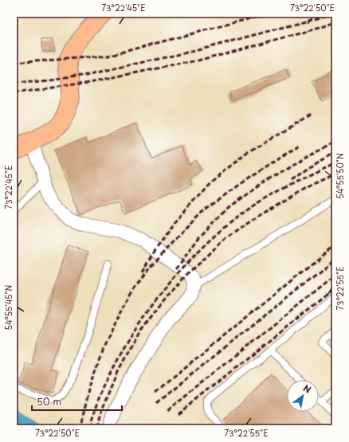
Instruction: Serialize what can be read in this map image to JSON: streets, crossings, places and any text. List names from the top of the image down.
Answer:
{
  "scale_bar": "50 m",
  "north": "top right",
  "coordinates": [
    "73°22'45\"E",
    "73°22'50\"E",
    "54°55'50\"N",
    "73°22'55\"E",
    "54°55'45\"N"
  ]
}
